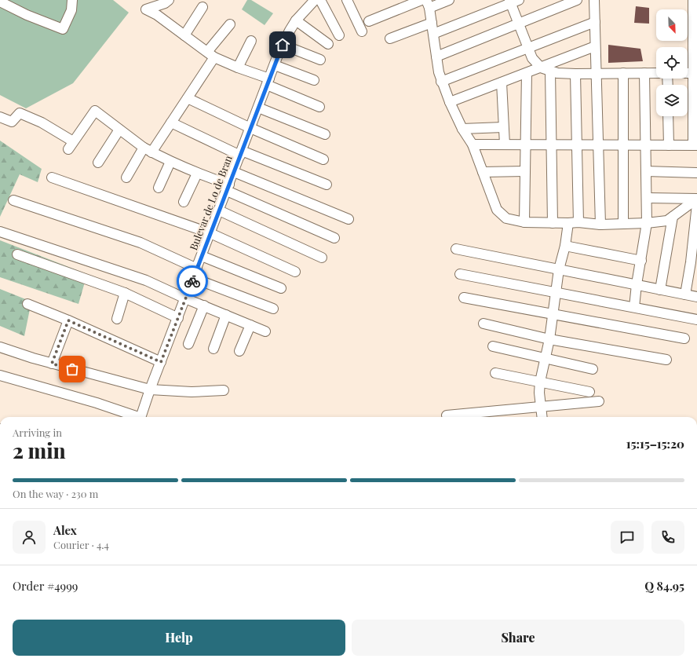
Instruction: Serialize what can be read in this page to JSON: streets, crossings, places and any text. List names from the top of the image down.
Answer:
{
  "streets": {
    "street": ["Bulevar de Lo de Bran"]
  },
  "north": "bottom right",
  "page": {
    "heading": ["2 min", "Arriving in", "15:15–15:20"],
    "panel": [
      "Alex",
      "Courier · 4.4",
      "Order #4999",
      "Q 84.95"
    ],
    "bar": "On the way · 230 m",
    "buttons": ["Help", "Share"]
  }
}
